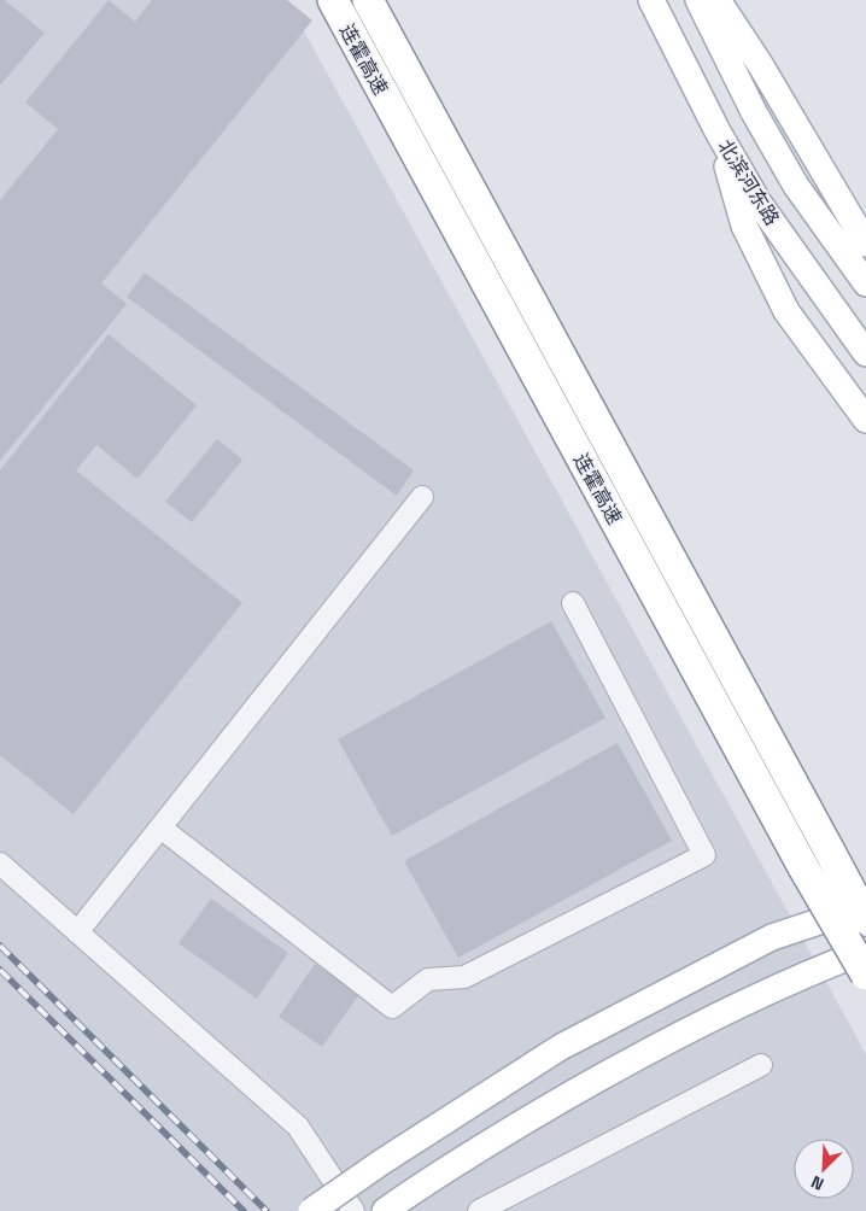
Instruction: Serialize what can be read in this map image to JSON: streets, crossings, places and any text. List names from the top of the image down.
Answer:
{
  "streets": {
    "highway": ["连霍高速"],
    "main road": ["北滨河东路"]
  },
  "north": "bottom left"
}
